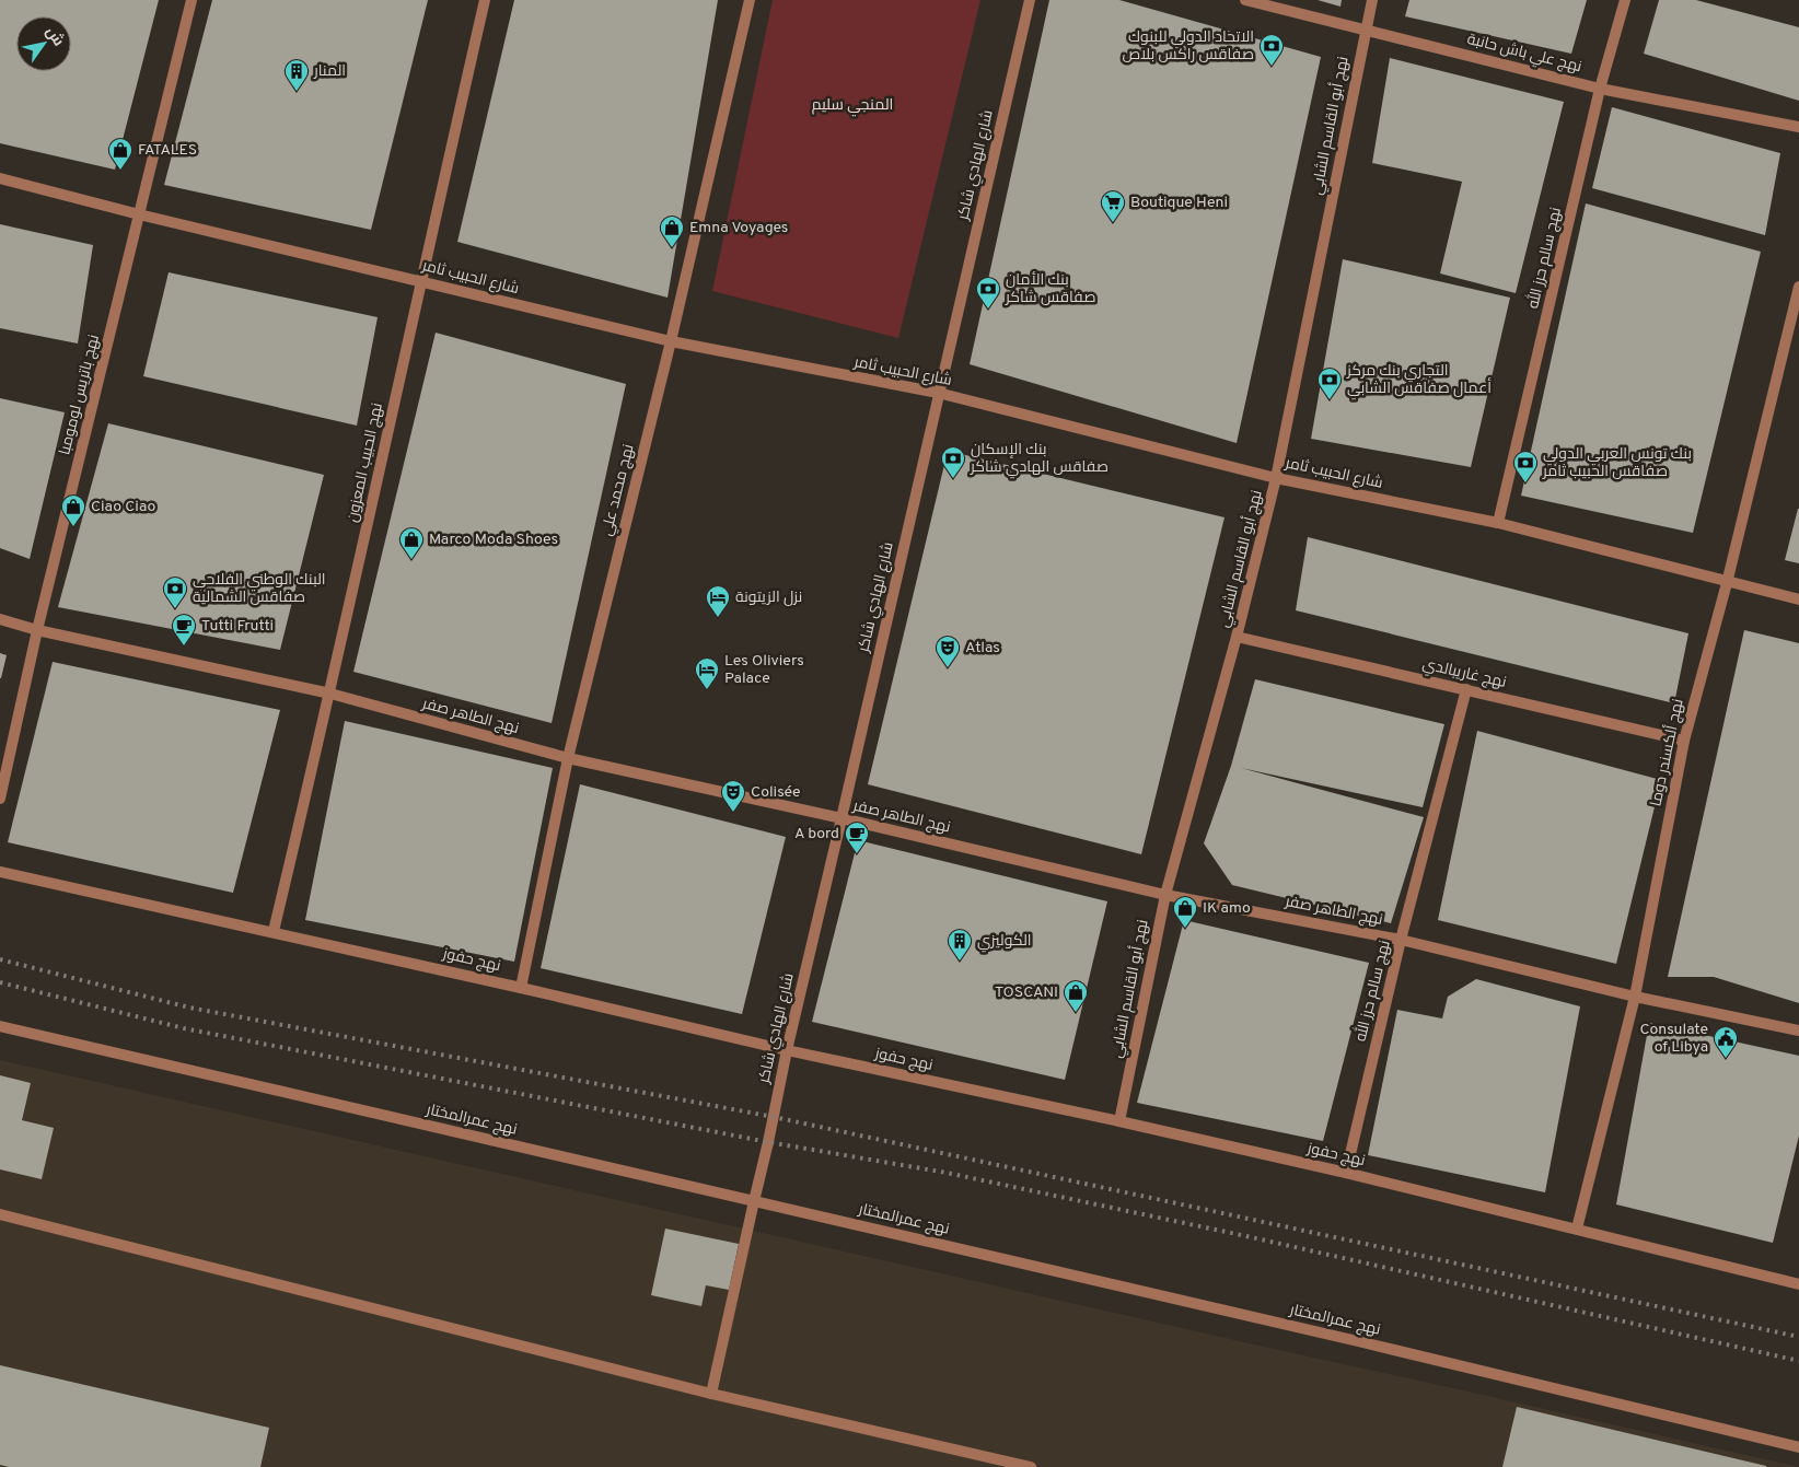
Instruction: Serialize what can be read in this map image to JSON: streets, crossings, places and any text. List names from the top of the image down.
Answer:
{
  "streets": {
    "street": [
      "نهج علي باش حانبة",
      "نهج أبو القاسم الشابي",
      "شارع الهادي شاكر",
      "نهج سالم حرز الله",
      "شارع الحبيب ثامر",
      "نهج باتريس لومومبا",
      "نهج الحبيب المعزون",
      "نهج محمد علي",
      "نهج غاريبالدي",
      "نهج الطاهر صفر",
      "نهج ألكسندر دوما",
      "نهج حفوز",
      "نهج عمرالمختار"
    ]
  },
  "crossings": [
    ["نهج علي باش حانبة", "نهج أبو القاسم الشابي"],
    ["نهج علي باش حانبة", "نهج سالم حرز الله"],
    ["نهج أبو القاسم الشابي", "شارع الحبيب ثامر"],
    ["نهج أبو القاسم الشابي", "نهج غاريبالدي"],
    ["نهج أبو القاسم الشابي", "نهج الطاهر صفر"],
    ["نهج أبو القاسم الشابي", "نهج حفوز"],
    ["شارع الهادي شاكر", "شارع الحبيب ثامر"],
    ["شارع الهادي شاكر", "نهج الطاهر صفر"],
    ["شارع الهادي شاكر", "نهج حفوز"],
    ["شارع الهادي شاكر", "نهج عمرالمختار"],
    ["نهج سالم حرز الله", "شارع الحبيب ثامر"],
    ["نهج سالم حرز الله", "نهج غاريبالدي"],
    ["نهج سالم حرز الله", "نهج الطاهر صفر"],
    ["نهج سالم حرز الله", "نهج حفوز"],
    ["شارع الحبيب ثامر", "نهج باتريس لومومبا"],
    ["شارع الحبيب ثامر", "نهج الحبيب المعزون"],
    ["شارع الحبيب ثامر", "نهج محمد علي"],
    ["شارع الحبيب ثامر", "نهج ألكسندر دوما"],
    ["نهج باتريس لومومبا", "نهج الطاهر صفر"],
    ["نهج الحبيب المعزون", "نهج الطاهر صفر"],
    ["نهج الحبيب المعزون", "نهج حفوز"],
    ["نهج محمد علي", "نهج الطاهر صفر"],
    ["نهج محمد علي", "نهج حفوز"],
    ["نهج غاريبالدي", "نهج ألكسندر دوما"],
    ["نهج الطاهر صفر", "نهج ألكسندر دوما"],
    ["نهج ألكسندر دوما", "نهج حفوز"]
  ],
  "parks": ["المنجي سليم"],
  "places": {
    "bank": [
      "الاتحاد الدولي للبنوك صفاقس راكس بلاص",
      "بنك الأمان صفاقس شاكر",
      "التجاري بنك مركز أعمال صفاقس الشابي",
      "بنك الإسكان صفاقس الهادي شاكر",
      "بنك تونس العربي الدولي صفاقس الحبيب ثامر",
      "البنك الوطني الفلاحي صفاقس الشمالية"
    ],
    "building": ["المنار", "الكوليزي"],
    "shop": [
      "FATALES",
      "Emna Voyages",
      "Ciao Ciao",
      "Marco Moda Shoes",
      "IK amo",
      "TOSCANI"
    ],
    "supermarket": ["Boutique Heni"],
    "hotel": ["نزل الزيتونة", "Les Oliviers Palace"],
    "cafe": ["Tutti Frutti", "A bord"],
    "theatre": ["Atlas", "Colisée"],
    "public building": ["Consulate of Libya"]
  },
  "north": "top right"
}
